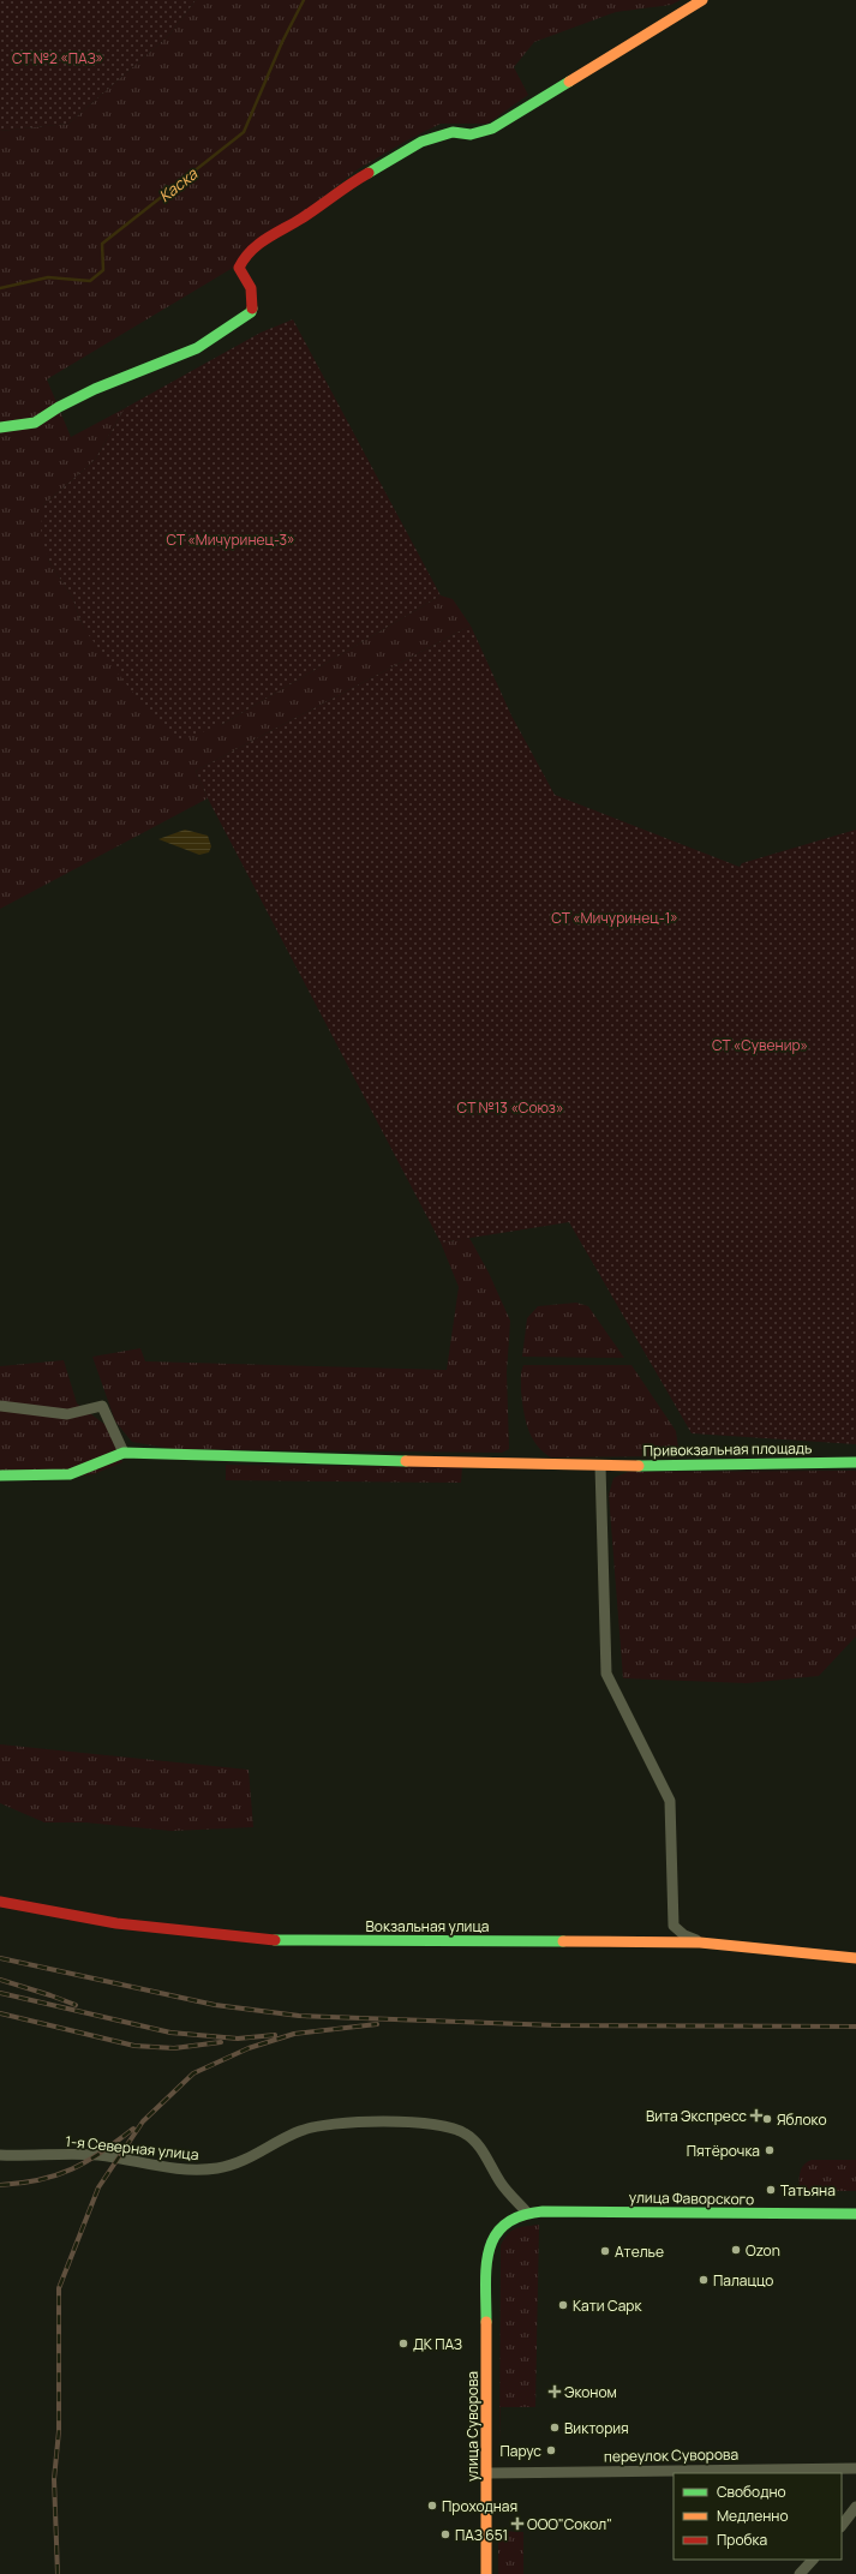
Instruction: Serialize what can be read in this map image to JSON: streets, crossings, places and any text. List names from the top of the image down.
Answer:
{
  "streets": {
    "street": [
      "Привокзальная площадь",
      "Вокзальная улица",
      "1-я Северная улица",
      "улица Фаворского",
      "улица Суворова",
      "переулок Суворова"
    ]
  },
  "crossings": [
    ["1-я Северная улица", "улица Фаворского"],
    ["1-я Северная улица", "улица Суворова"],
    ["улица Фаворского", "улица Суворова"],
    ["улица Суворова", "переулок Суворова"]
  ],
  "water": ["Каска"],
  "parks": [
    "СТ №2 «ПАЗ»",
    "СТ «Мичуринец-3»",
    "СТ «Мичуринец-1»",
    "СТ «Сувенир»",
    "СТ №13 «Союз»"
  ],
  "places": {
    "health": ["Вита Экспресс", "Эконом", "ООО\"Сокол\""],
    "other": [
      "Яблоко",
      "Пятёрочка",
      "Татьяна",
      "Ozon",
      "Ателье",
      "Палаццо",
      "Кати Сарк",
      "ДК ПАЗ",
      "Виктория",
      "Парус",
      "Проходная",
      "ПАЗ 651"
    ]
  },
  "legend": ["Свободно", "Медленно", "Пробка"]
}
